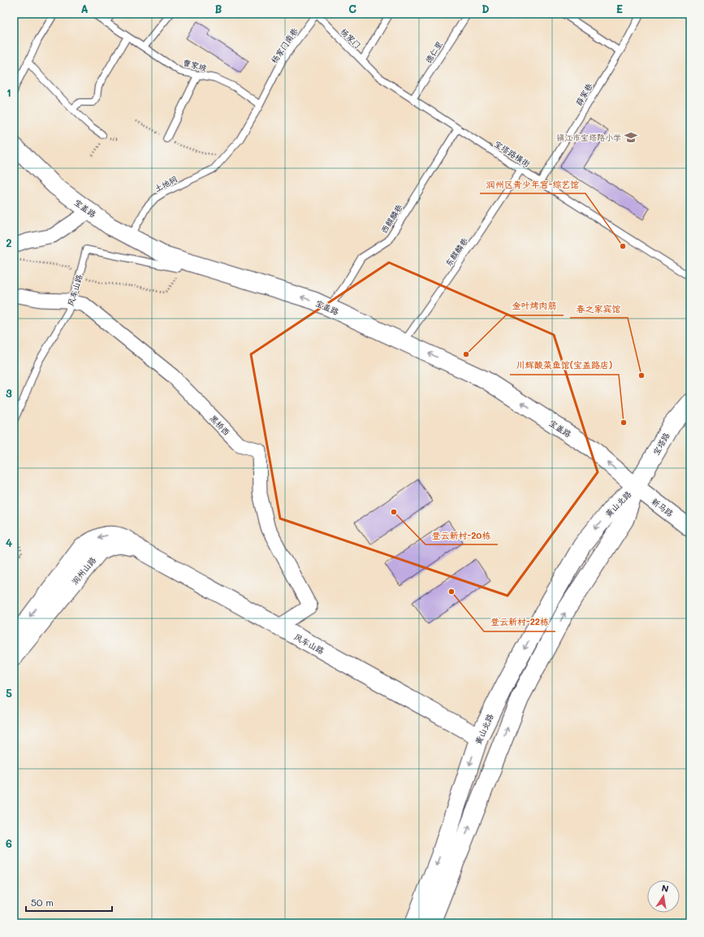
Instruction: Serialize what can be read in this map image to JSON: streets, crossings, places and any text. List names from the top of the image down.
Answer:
{
  "streets": {
    "main road": ["宝塔路", "黄山北路"],
    "street": [
      "宝盖路",
      "风车山路",
      "黑桥西",
      "新马路",
      "润州山路"
    ],
    "lane": [
      "杨家门",
      "杨家门南巷",
      "德仁里",
      "曹家坡",
      "薛家巷",
      "宝塔路横街",
      "土地祠",
      "西麒麟巷",
      "东麒麟巷"
    ]
  },
  "crossings": [
    ["杨家门", "杨家门南巷"],
    ["杨家门", "宝塔路横街"],
    ["杨家门南巷", "曹家坡"],
    ["杨家门南巷", "土地祠"],
    ["德仁里", "宝塔路横街"],
    ["曹家坡", "土地祠"],
    ["薛家巷", "宝塔路横街"],
    ["宝塔路横街", "西麒麟巷"],
    ["宝塔路横街", "东麒麟巷"],
    ["土地祠", "宝盖路"],
    ["宝盖路", "西麒麟巷"],
    ["宝盖路", "东麒麟巷"],
    ["宝盖路", "风车山路"],
    ["宝盖路", "宝塔路"],
    ["宝盖路", "黄山北路"],
    ["宝盖路", "新马路"],
    ["风车山路", "黑桥西"],
    ["风车山路", "黄山北路"],
    ["风车山路", "润州山路"],
    ["宝塔路", "黄山北路"],
    ["宝塔路", "新马路"],
    ["黄山北路", "新马路"]
  ],
  "one_way": ["宝盖路"],
  "places": {
    "school or university": ["镇江市宝塔路小学"],
    "other": [
      "润州区青少年宫-综艺馆",
      "金叶烤肉筋",
      "春之家宾馆",
      "川辉酸菜鱼馆(宝盖路店)",
      "登云新村-20栋",
      "登云新村-22栋"
    ]
  },
  "scale_bar": "50 m",
  "north": "top",
  "grid": {
    "columns": [
      "A",
      "B",
      "C",
      "D",
      "E"
    ],
    "rows": [
      "1",
      "2",
      "3",
      "4",
      "5",
      "6"
    ]
  }
}
